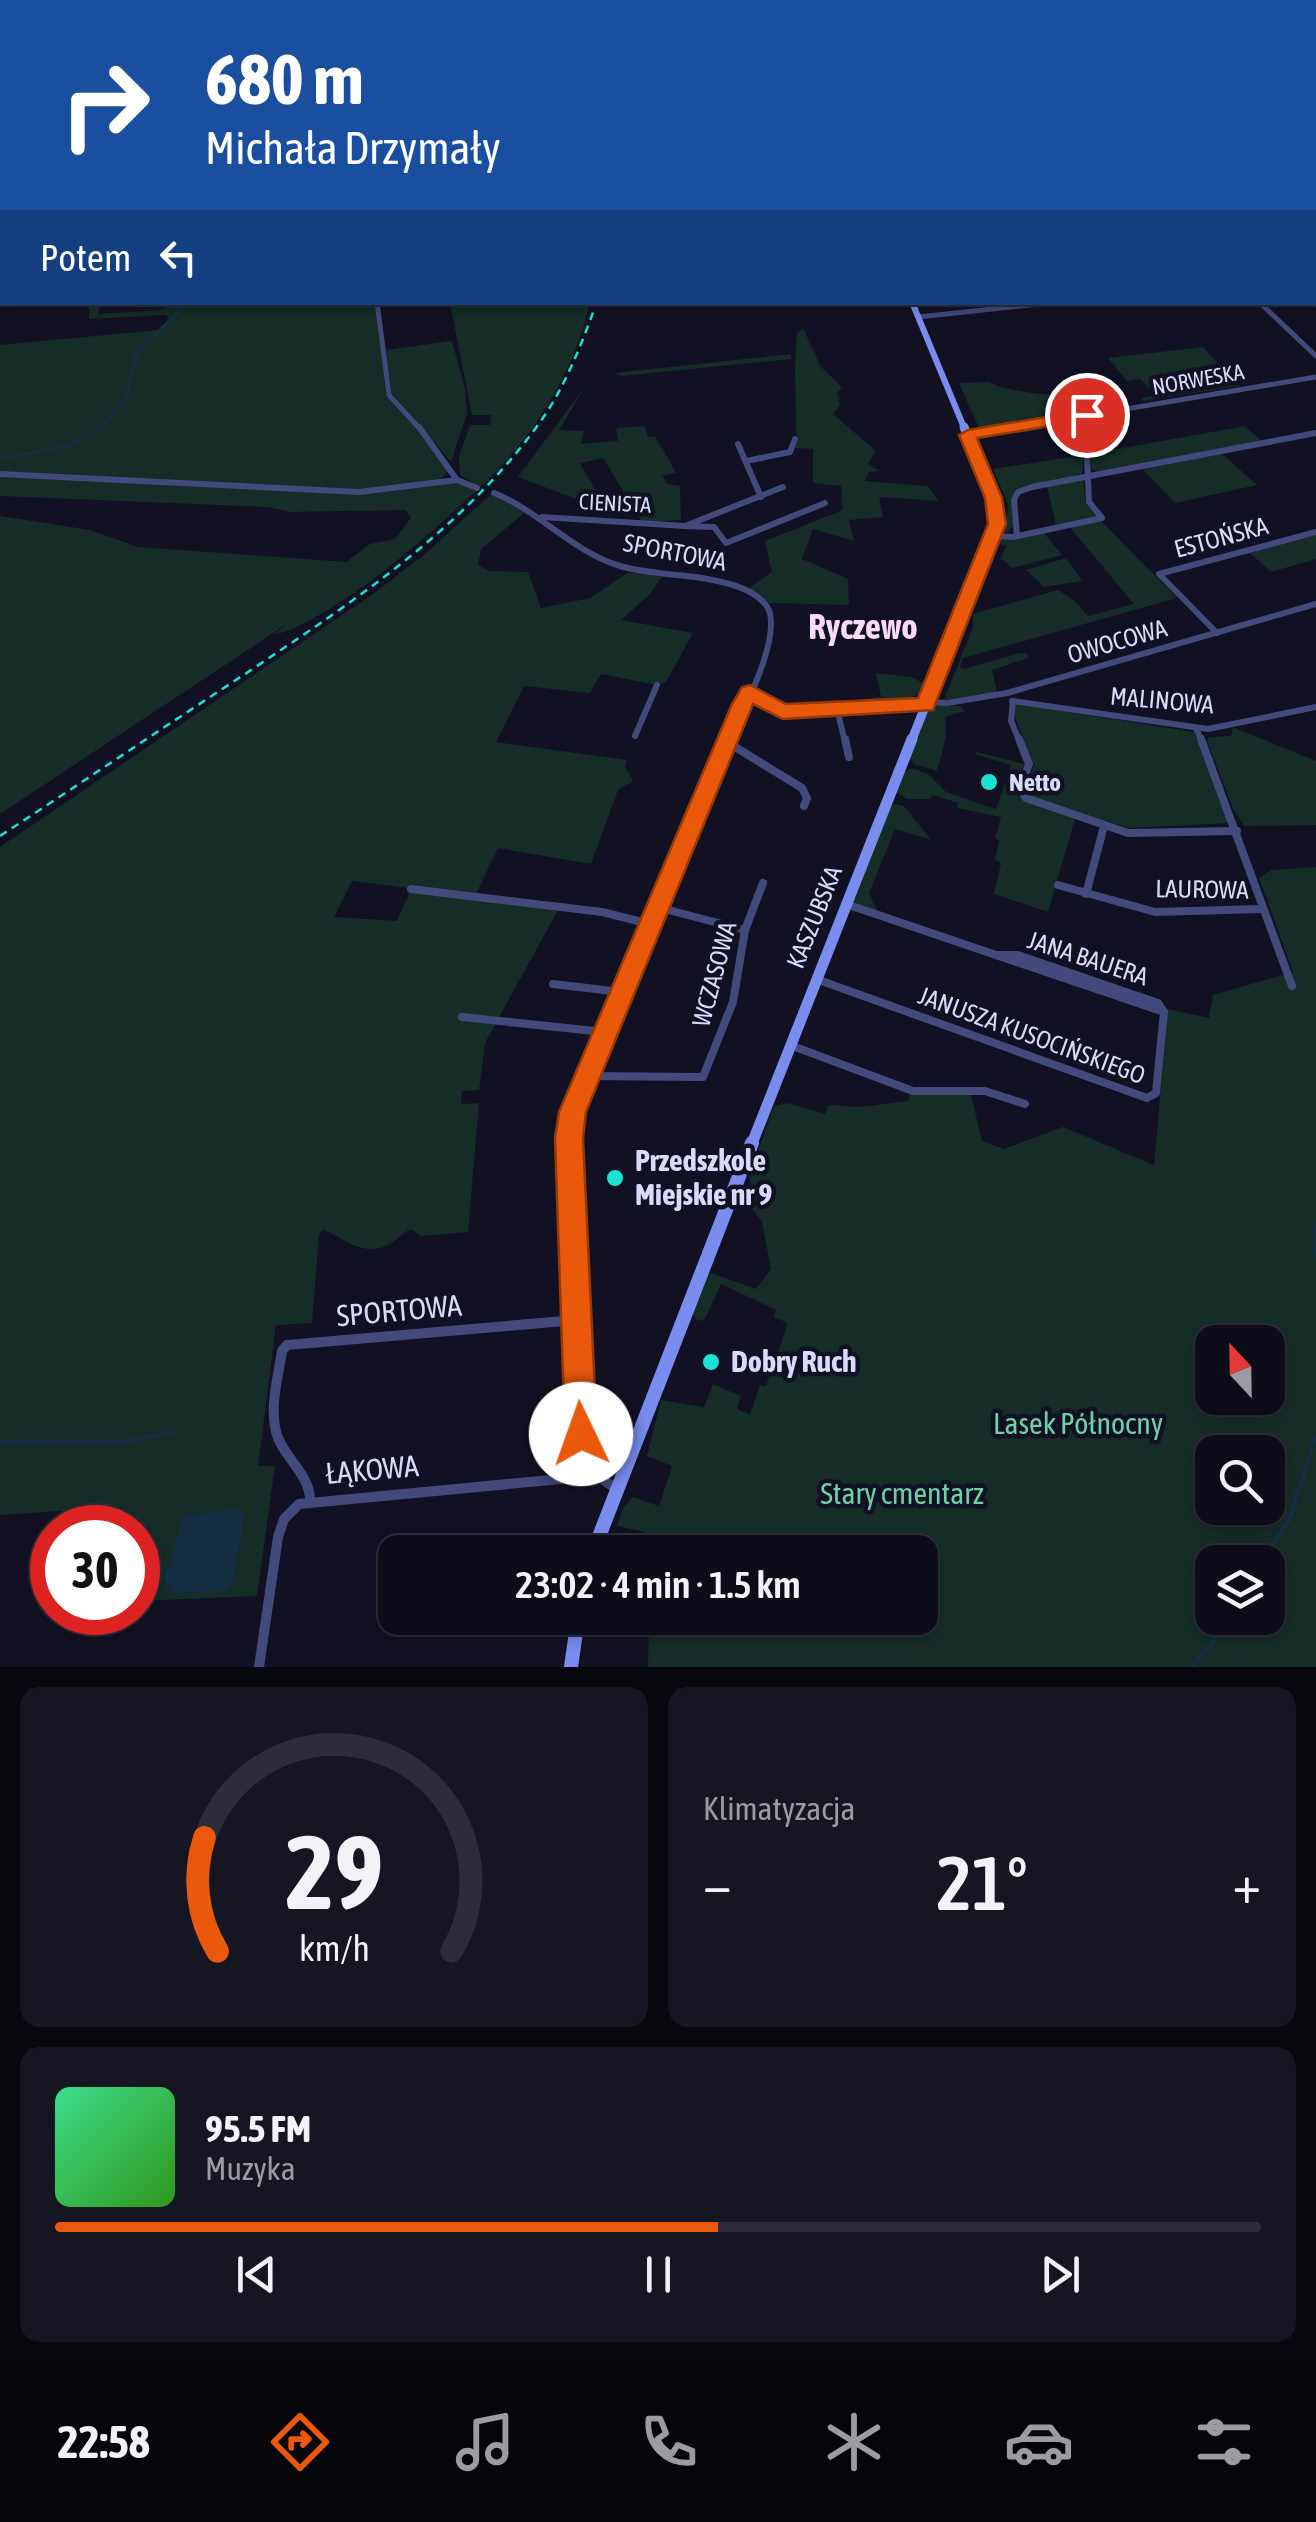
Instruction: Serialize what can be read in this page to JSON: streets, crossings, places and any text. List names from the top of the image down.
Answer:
{
  "streets": {
    "main road": ["KASZUBSKA"],
    "street": [
      "NORWESKA",
      "CIENISTA",
      "ESTOŃSKA",
      "SPORTOWA",
      "OWOCOWA",
      "MALINOWA",
      "LAUROWA",
      "JANA BAUERA",
      "WCZASOWA",
      "JANUSZA KUSOCIŃSKIEGO",
      "ŁĄKOWA"
    ]
  },
  "crossings": [
    ["NORWESKA", "KASZUBSKA"],
    ["CIENISTA", "SPORTOWA"],
    ["ESTOŃSKA", "OWOCOWA"],
    ["SPORTOWA", "OWOCOWA"],
    ["SPORTOWA", "KASZUBSKA"],
    ["SPORTOWA", "WCZASOWA"],
    ["SPORTOWA", "ŁĄKOWA"],
    ["OWOCOWA", "MALINOWA"],
    ["OWOCOWA", "KASZUBSKA"],
    ["KASZUBSKA", "JANA BAUERA"],
    ["KASZUBSKA", "JANUSZA KUSOCIŃSKIEGO"],
    ["JANA BAUERA", "JANUSZA KUSOCIŃSKIEGO"]
  ],
  "districts": ["Ryczewo"],
  "parks": ["Lasek Północny", "Stary cmentarz"],
  "places": ["Netto", "Przedszkole Miejskie nr 9", "Dobry Ruch"],
  "north": "top",
  "page": {
    "turn": ["680 m", "Michała Drzymały"],
    "then": "Potem",
    "limit": "30",
    "trip": "23:02 · 4 min · 1.5 km",
    "tile": "Klimatyzacja",
    "heat": ["−", "21°", "+"],
    "song": ["95.5 FM", "Muzyka"],
    "tabs": "22:58",
    "gauge": ["29", "km/h"]
  }
}
